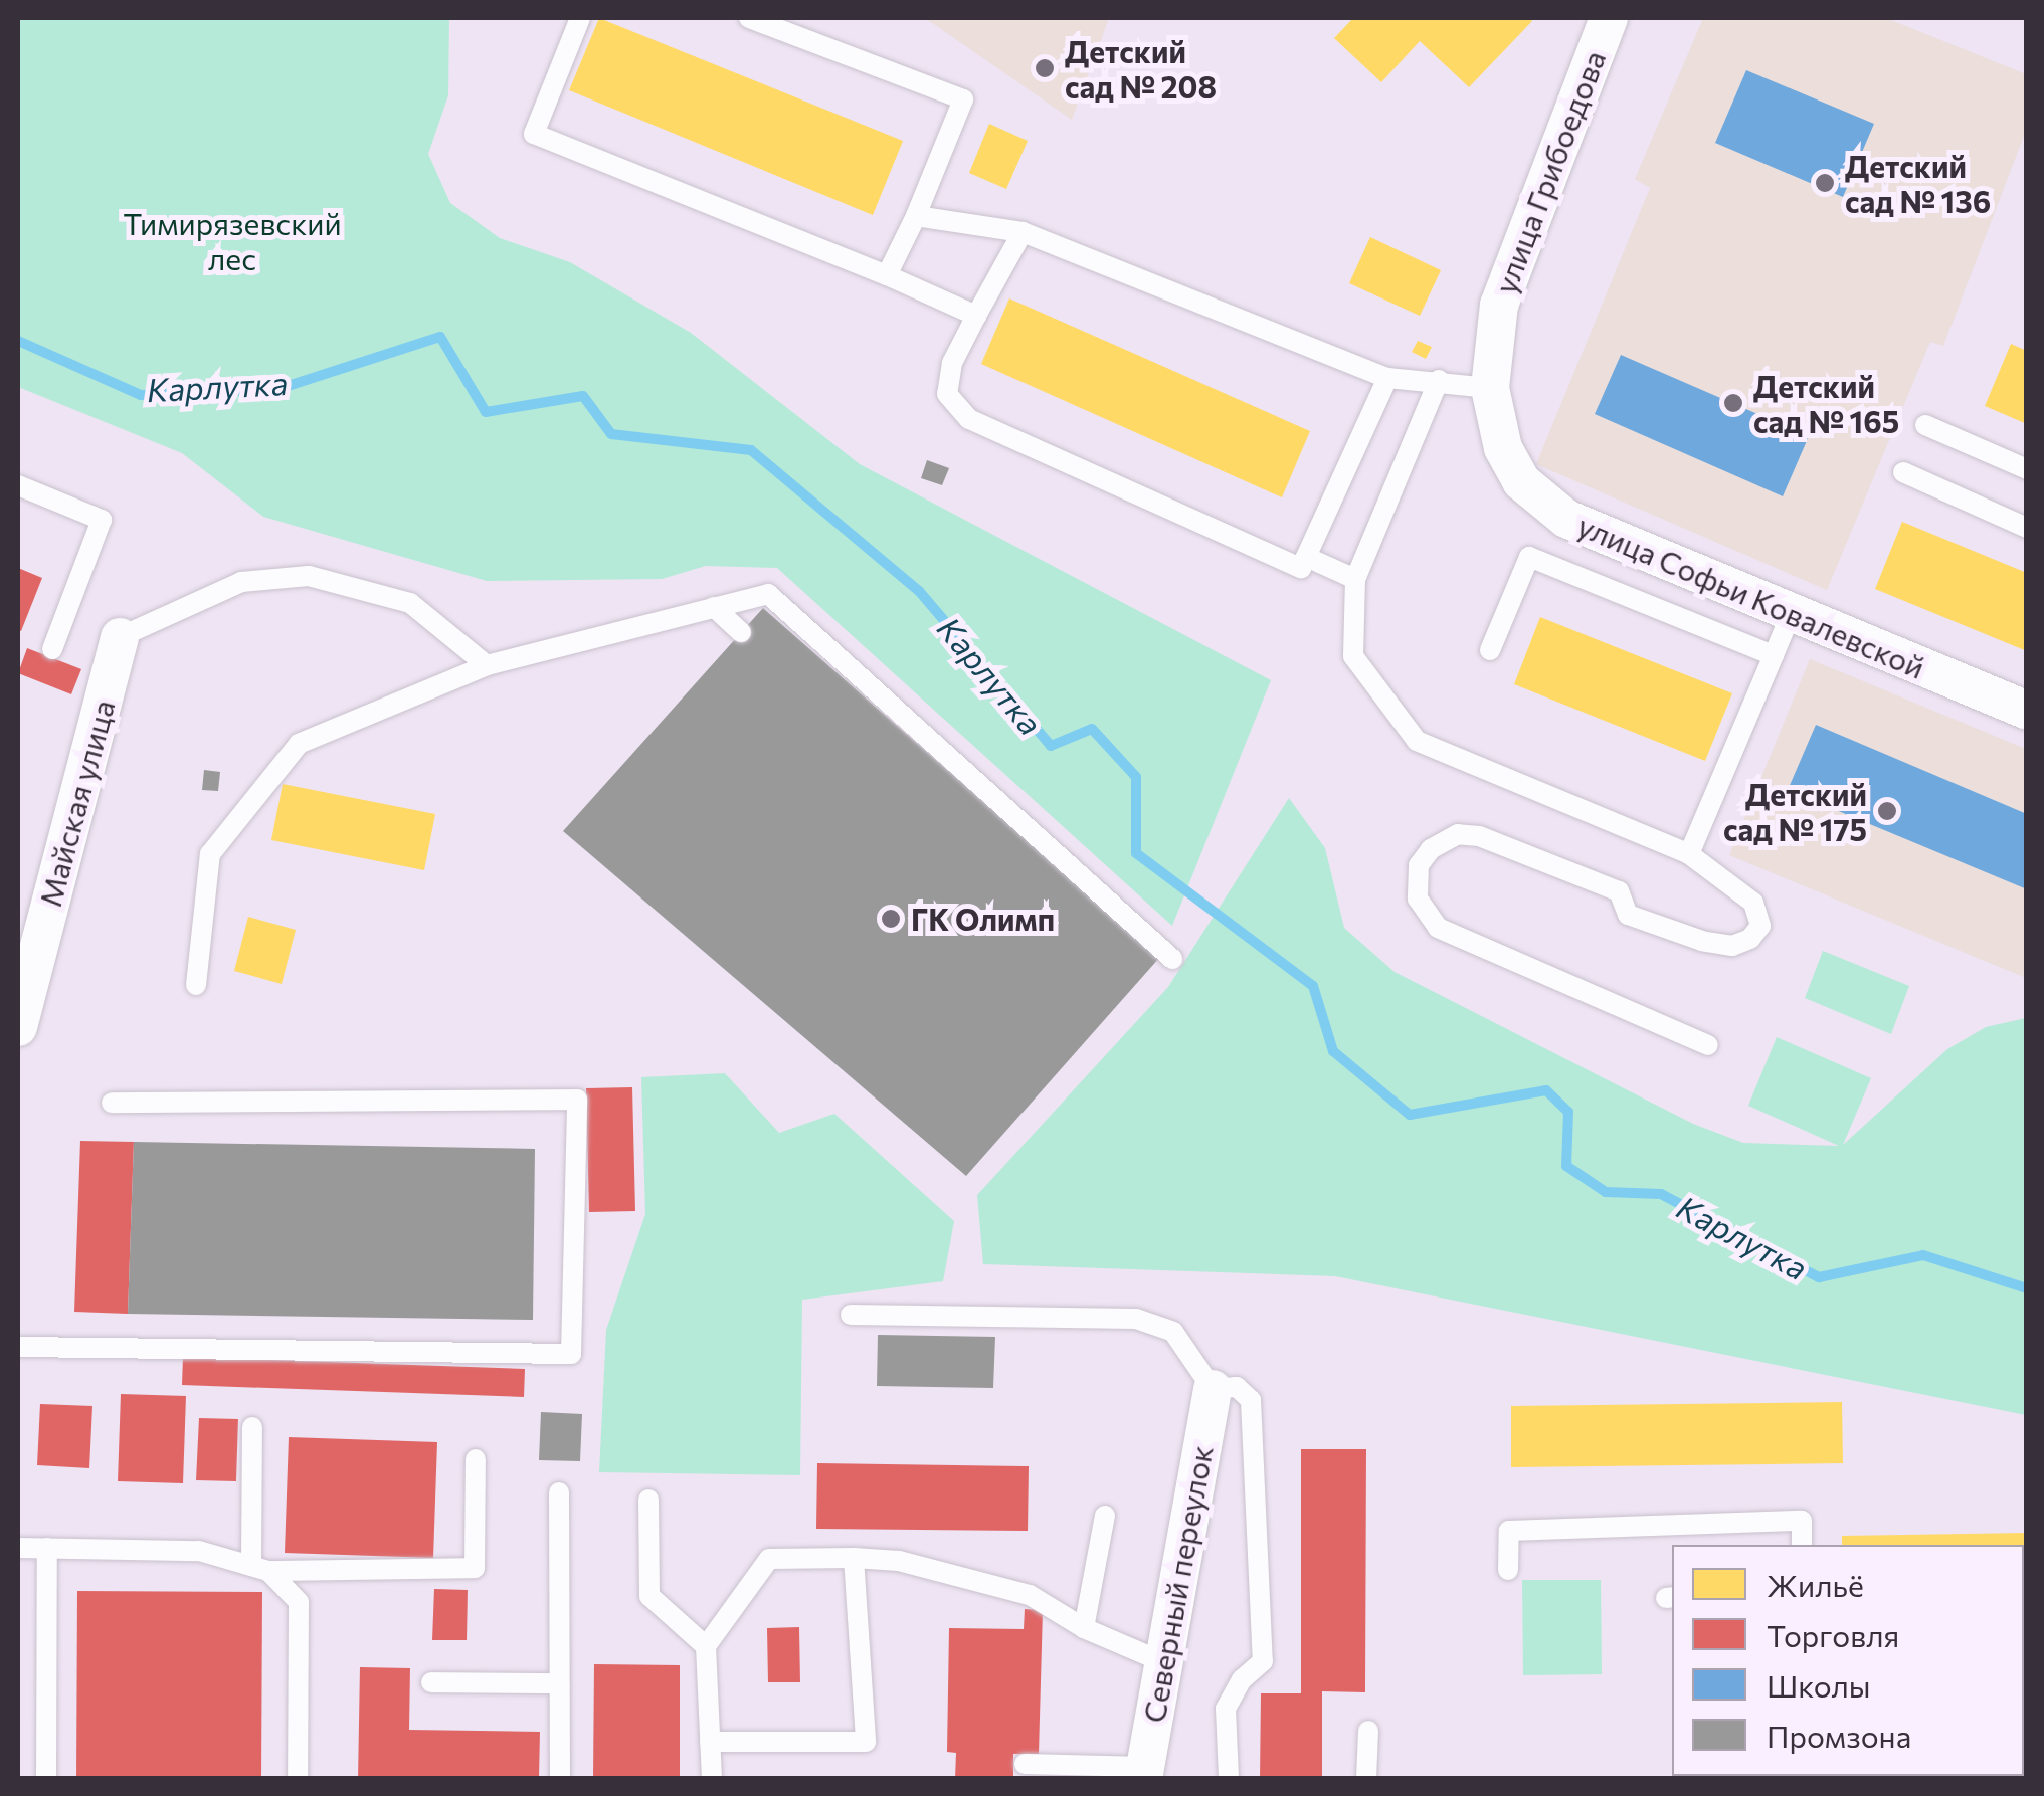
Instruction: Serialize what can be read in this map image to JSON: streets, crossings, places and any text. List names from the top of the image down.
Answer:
{
  "streets": {
    "street": [
      "улица Грибоедова",
      "улица Софьи Ковалевской",
      "Майская улица",
      "Северный переулок"
    ]
  },
  "crossings": [
    ["улица Грибоедова", "улица Софьи Ковалевской"]
  ],
  "water": ["Карлутка"],
  "parks": ["Тимирязевский лес"],
  "places": [
    "Детский сад № 208",
    "Детский сад № 136",
    "Детский сад № 165",
    "Детский сад № 175",
    "ГК Олимп"
  ],
  "legend": [
    "Жильё",
    "Торговля",
    "Школы",
    "Промзона"
  ]
}
